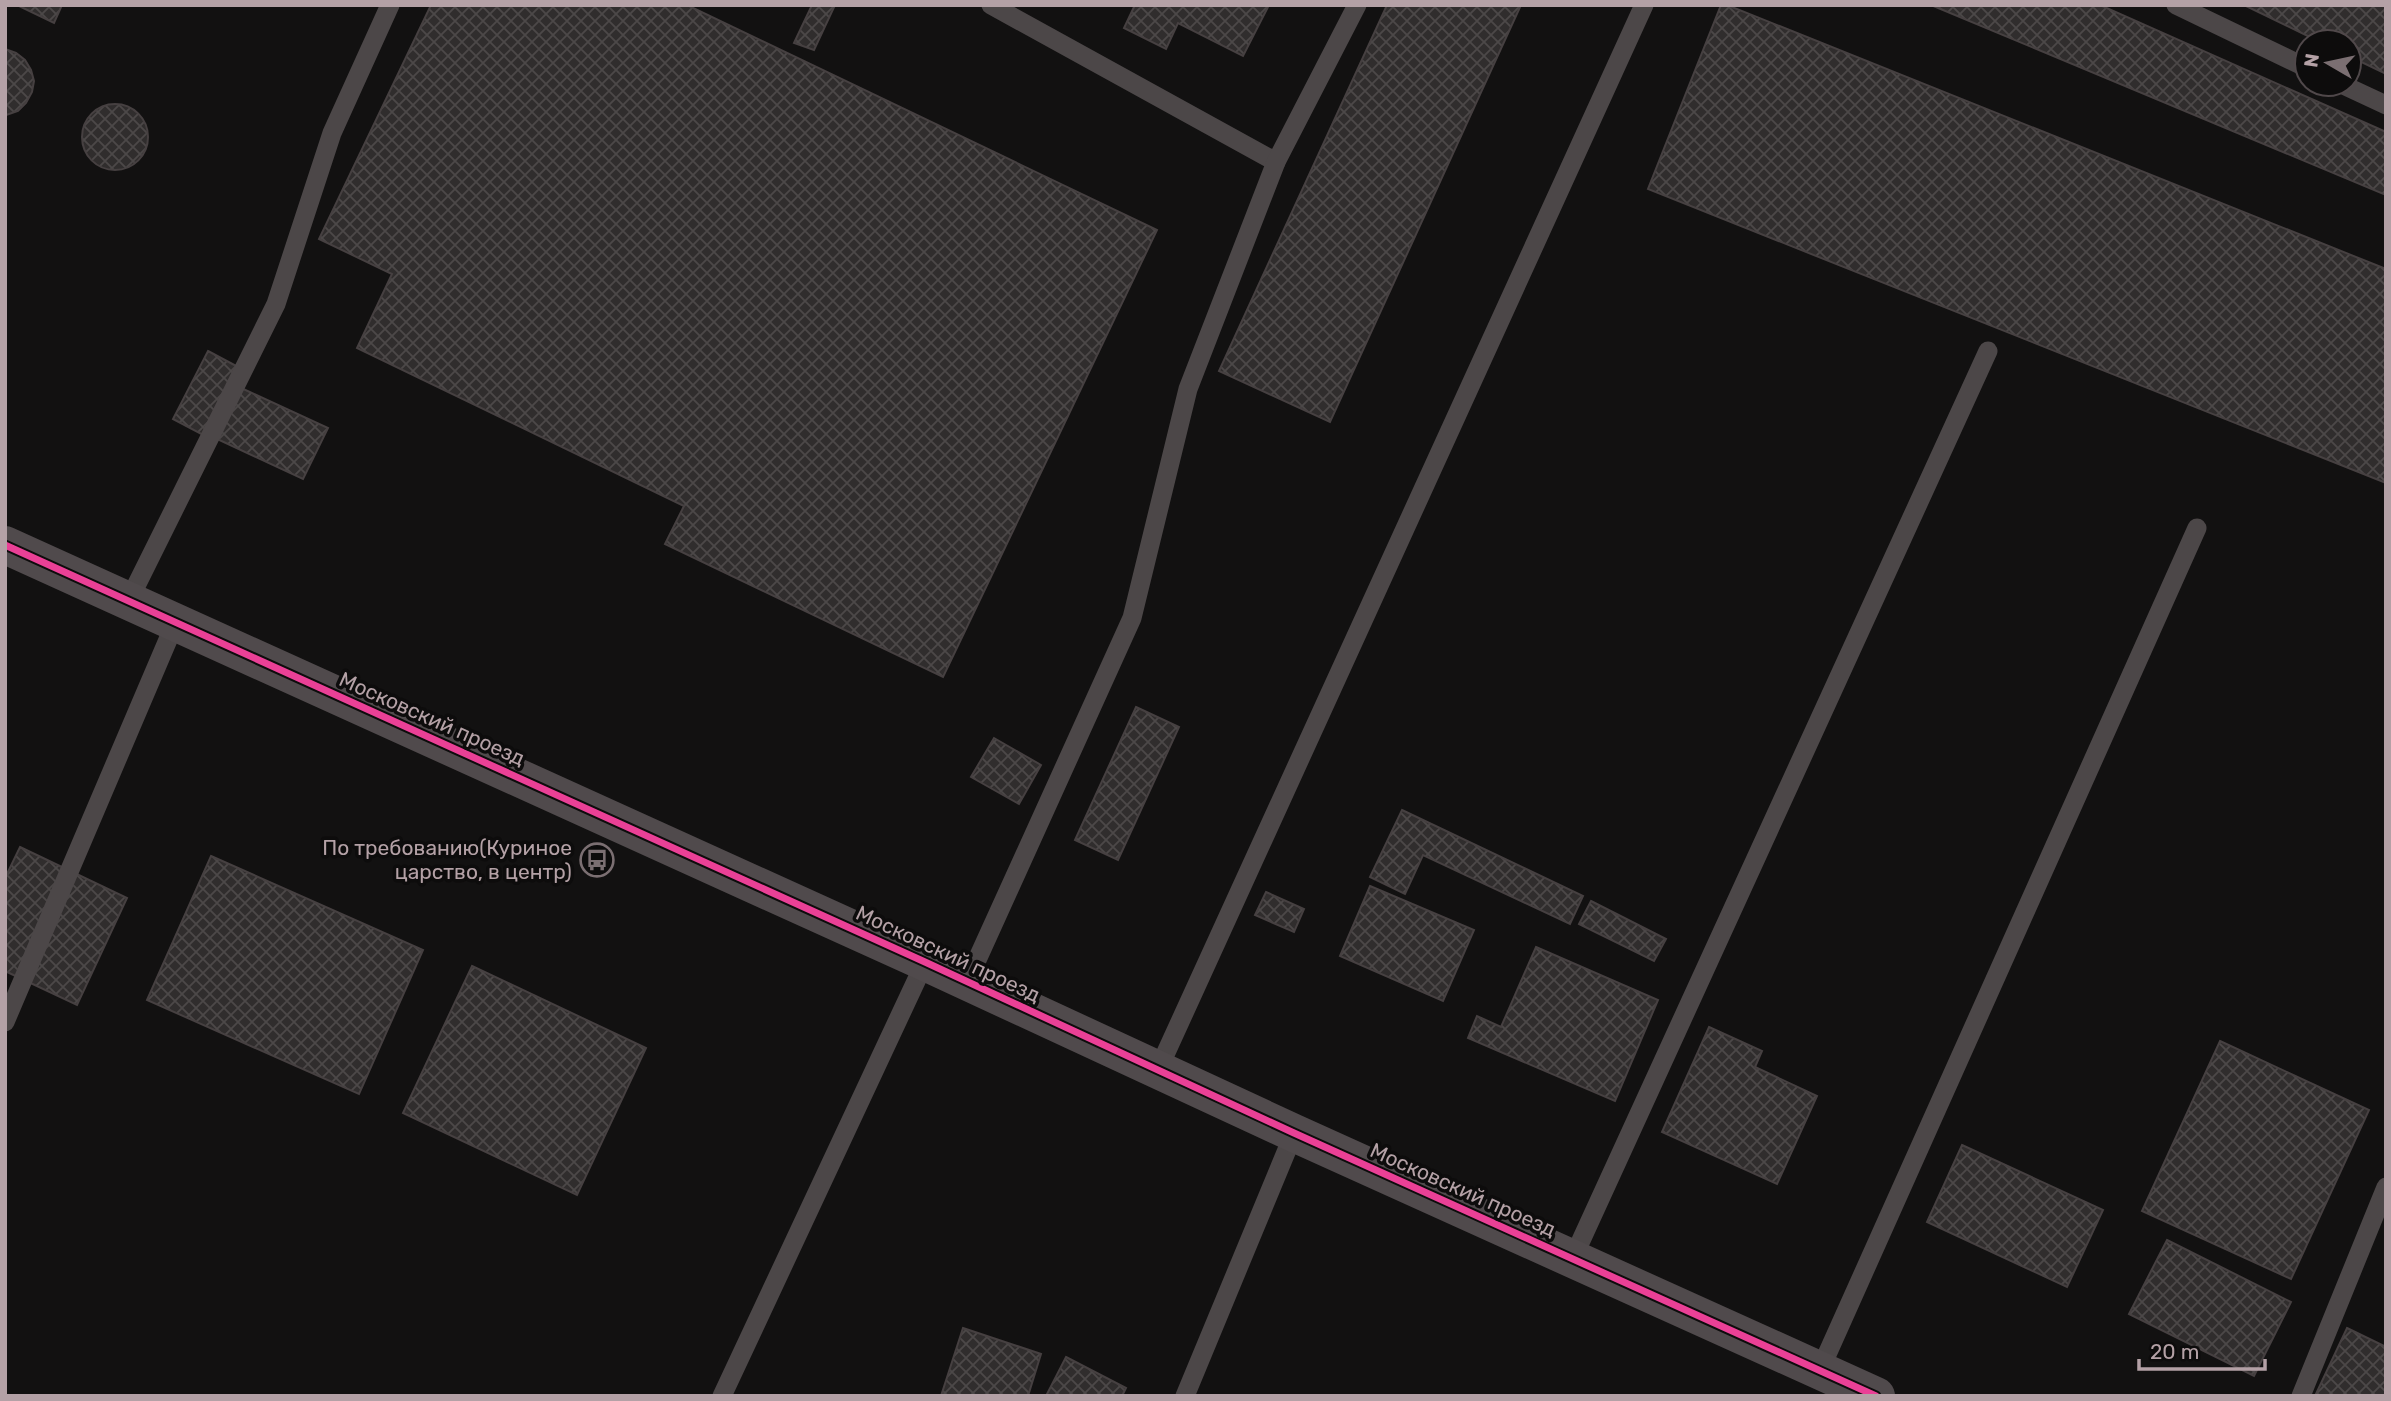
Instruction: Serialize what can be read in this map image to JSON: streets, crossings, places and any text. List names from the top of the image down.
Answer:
{
  "streets": {
    "street": ["Московский проезд"]
  },
  "places": {
    "bus stop": ["По требованию(Куриное царство, в центр)"]
  },
  "scale_bar": "20 m",
  "north": "left"
}
